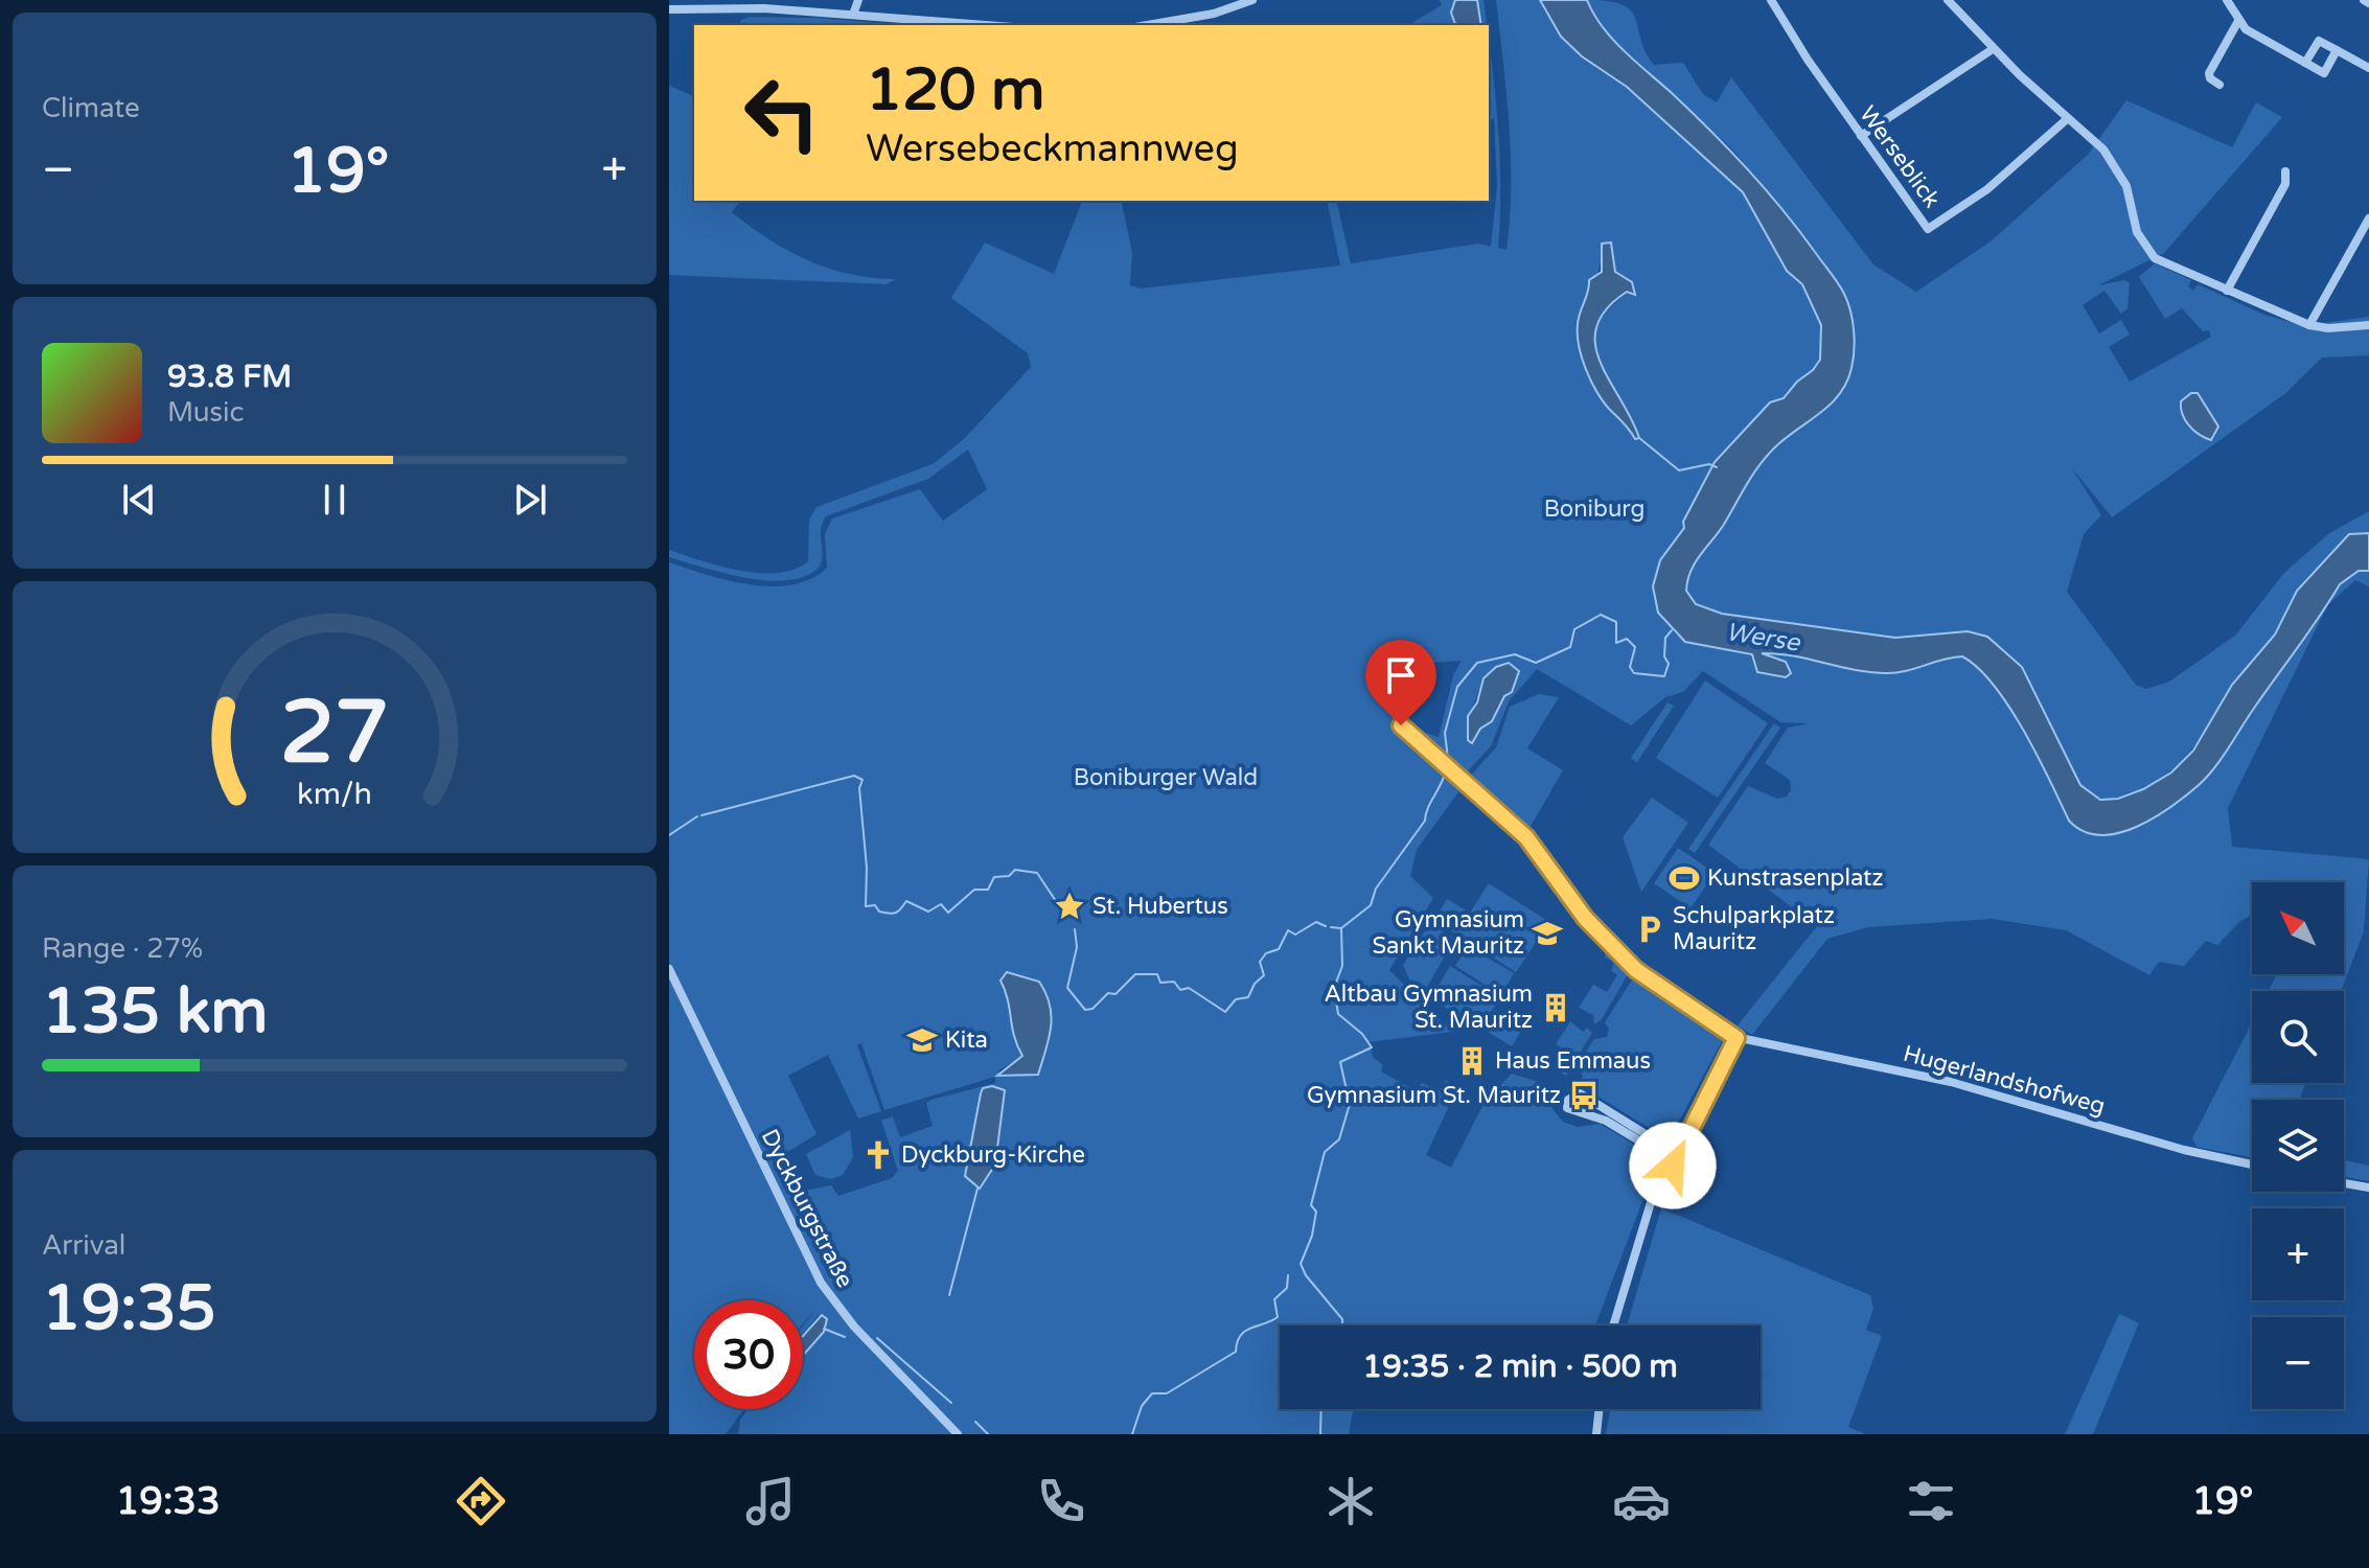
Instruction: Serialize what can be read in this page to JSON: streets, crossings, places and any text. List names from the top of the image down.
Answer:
{
  "streets": {
    "street": ["Werseblick", "Hugerlandshofweg", "Dyckburgstraße"]
  },
  "water": ["Werse"],
  "parks": ["Boniburg", "Boniburger Wald"],
  "places": {
    "sports": ["Kunstrasenplatz"],
    "place": ["St. Hubertus"],
    "parking": ["Schulparkplatz Mauritz"],
    "school or university": ["Gymnasium Sankt Mauritz", "Kita"],
    "building": ["Altbau Gymnasium St. Mauritz", "Haus Emmaus"],
    "bus stop": ["Gymnasium St. Mauritz"],
    "church": ["Dyckburg-Kirche"]
  },
  "north": "top left",
  "page": {
    "tile": [
      "Climate",
      ["Range · 27%", "135 km"],
      ["Arrival", "19:35"]
    ],
    "turn": ["120 m", "Wersebeckmannweg"],
    "heat": ["−", "19°", "+"],
    "song": ["93.8 FM", "Music"],
    "map_buttons": ["+", "−"],
    "limit": "30",
    "trip": "19:35 · 2 min · 500 m",
    "tabs": ["19:33", "19°"],
    "gauge": ["27", "km/h"]
  }
}
